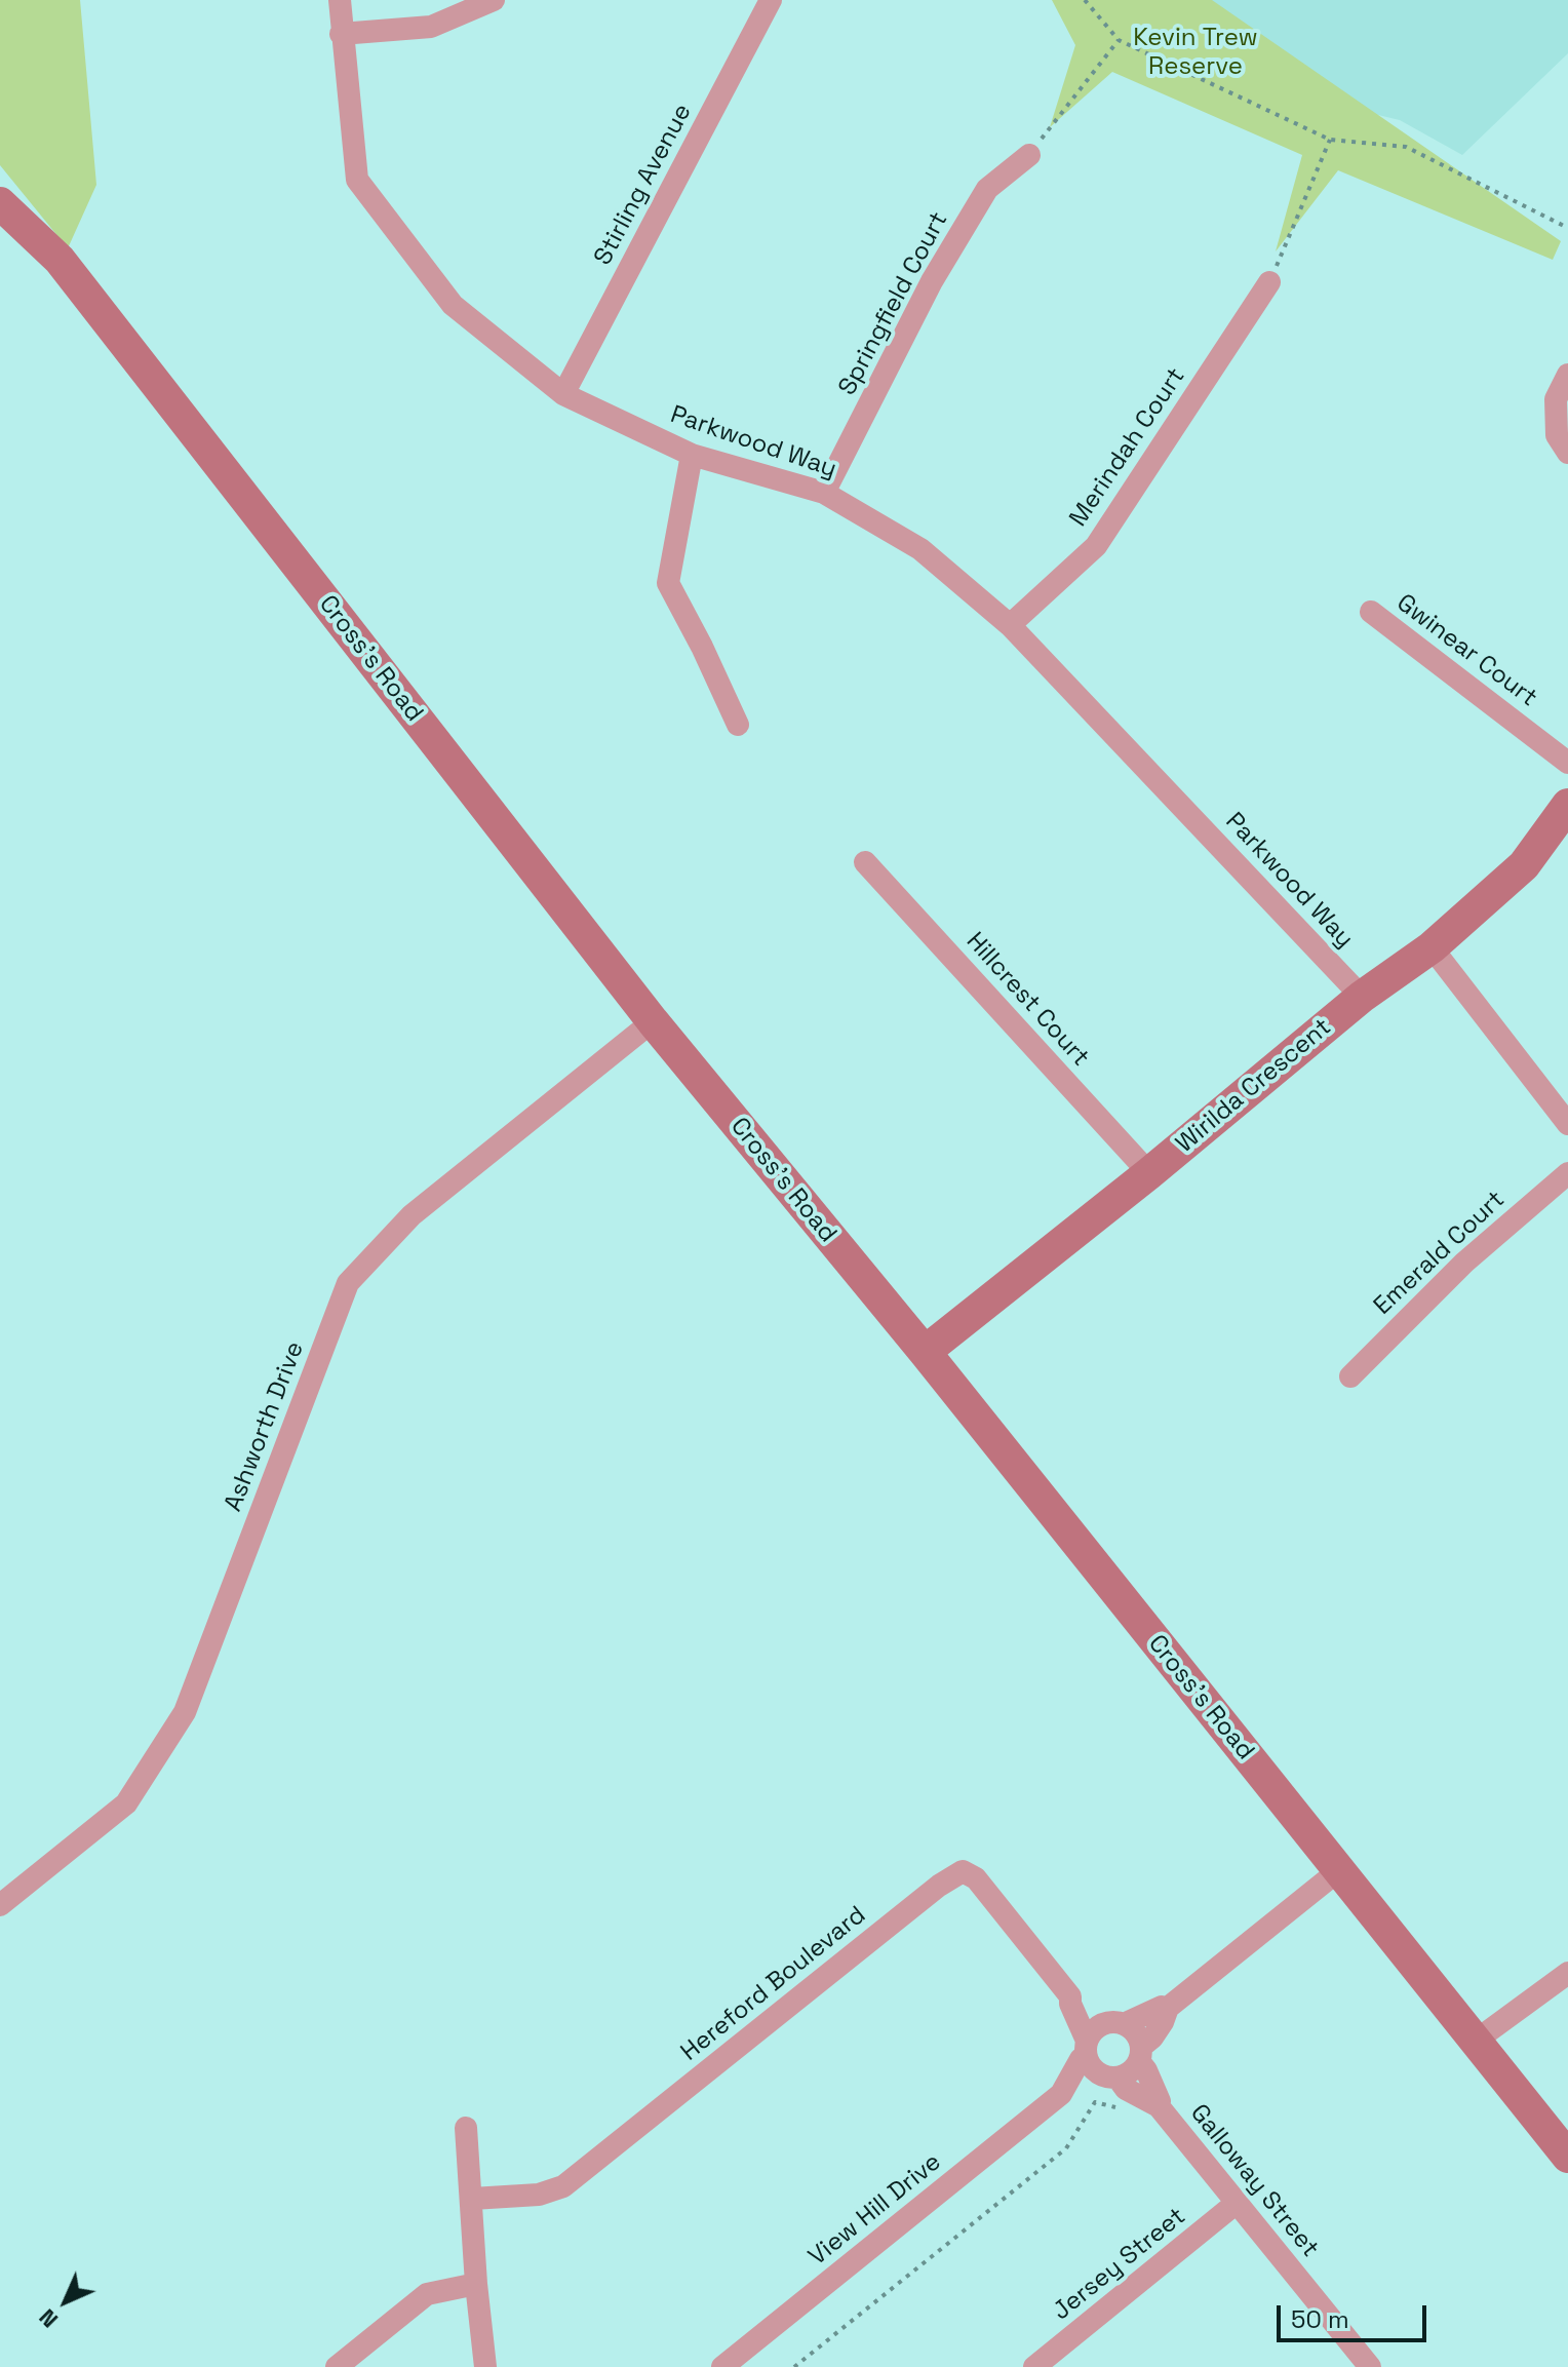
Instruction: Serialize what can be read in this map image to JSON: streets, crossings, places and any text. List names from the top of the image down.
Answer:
{
  "streets": {
    "street": [
      "Stirling Avenue",
      "Springfield Court",
      "Parkwood Way",
      "Merindah Court",
      "Gwinear Court",
      "Cross's Road",
      "Hillcrest Court",
      "Wirilda Crescent",
      "Emerald Court",
      "Ashworth Drive",
      "Hereford Boulevard",
      "Galloway Street",
      "View Hill Drive",
      "Jersey Street"
    ]
  },
  "crossings": [
    ["Stirling Avenue", "Parkwood Way"],
    ["Springfield Court", "Parkwood Way"],
    ["Parkwood Way", "Merindah Court"],
    ["Parkwood Way", "Wirilda Crescent"],
    ["Cross's Road", "Wirilda Crescent"],
    ["Cross's Road", "Ashworth Drive"],
    ["Hillcrest Court", "Wirilda Crescent"],
    ["Hereford Boulevard", "Galloway Street"],
    ["Hereford Boulevard", "View Hill Drive"],
    ["Galloway Street", "View Hill Drive"],
    ["Galloway Street", "Jersey Street"]
  ],
  "parks": ["Kevin Trew Reserve"],
  "scale_bar": "50 m",
  "north": "bottom left"
}
